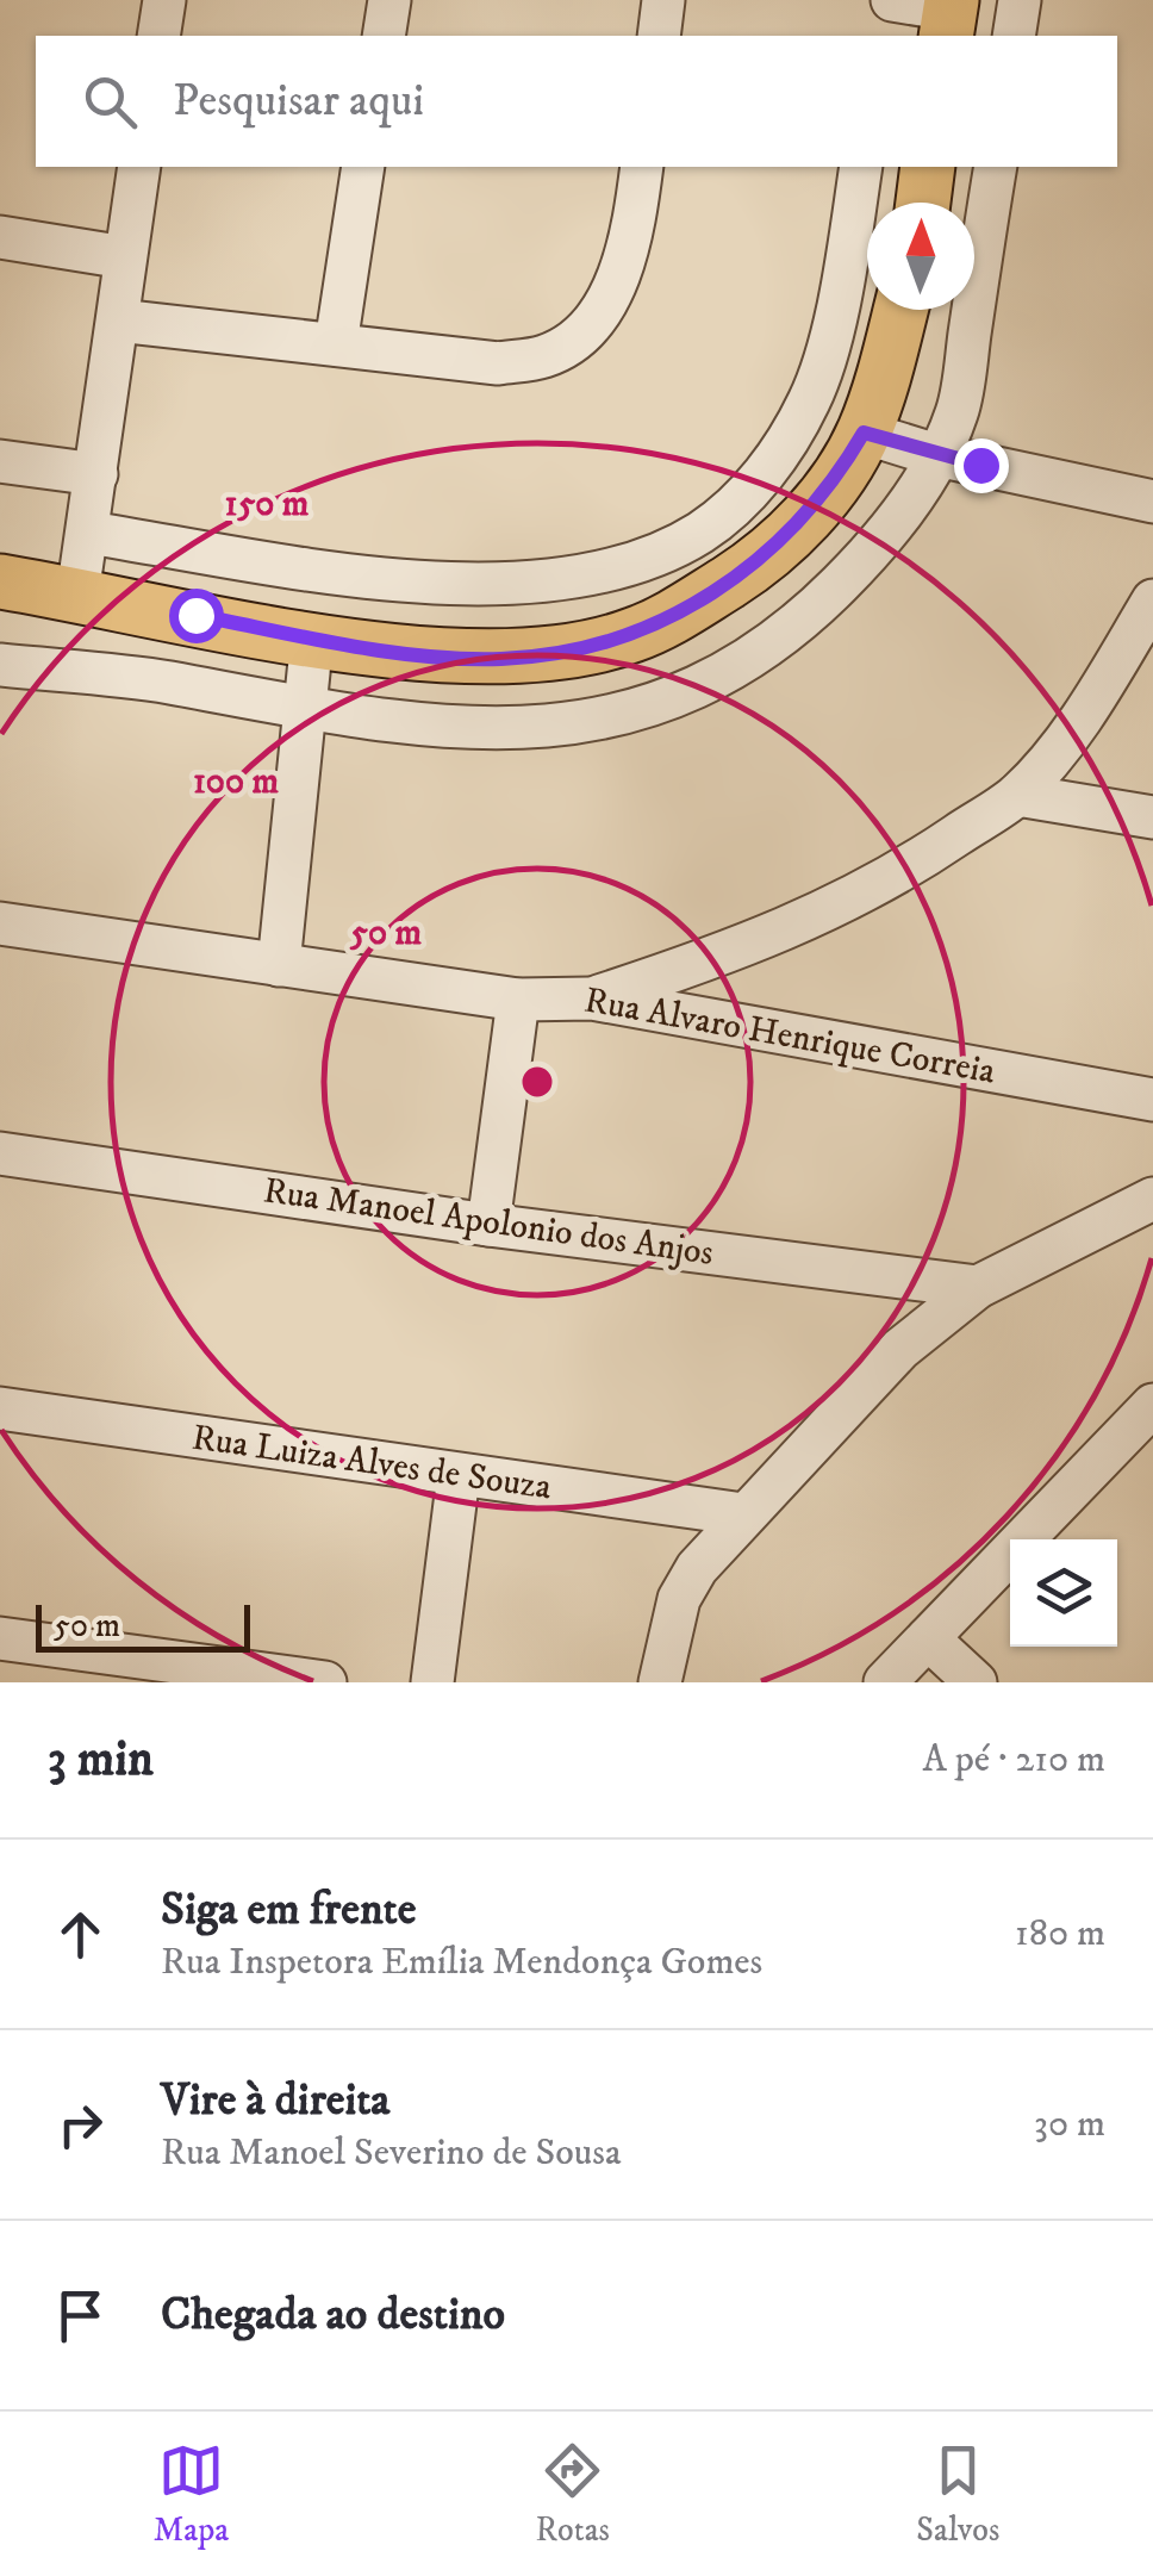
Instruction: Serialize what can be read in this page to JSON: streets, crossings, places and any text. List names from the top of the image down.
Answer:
{
  "streets": {
    "street": ["Rua Alvaro Henrique Correia", "Rua Manoel Apolonio dos Anjos", "Rua Luiza Alves de Souza"]
  },
  "scale_bar": "50 m",
  "north": "top",
  "page": {
    "search": "Pesquisar aqui",
    "scale": "50 m",
    "heading": ["3 min", "A pé · 210 m"],
    "list": [
      ["Siga em frente", "Rua Inspetora Emília Mendonça Gomes", "180 m"],
      ["Vire à direita", "Rua Manoel Severino de Sousa", "30 m"],
      "Chegada ao destino"
    ],
    "nav": ["Mapa", "Rotas", "Salvos"]
  },
  "rings": ["150 m", "100 m", "50 m"]
}
